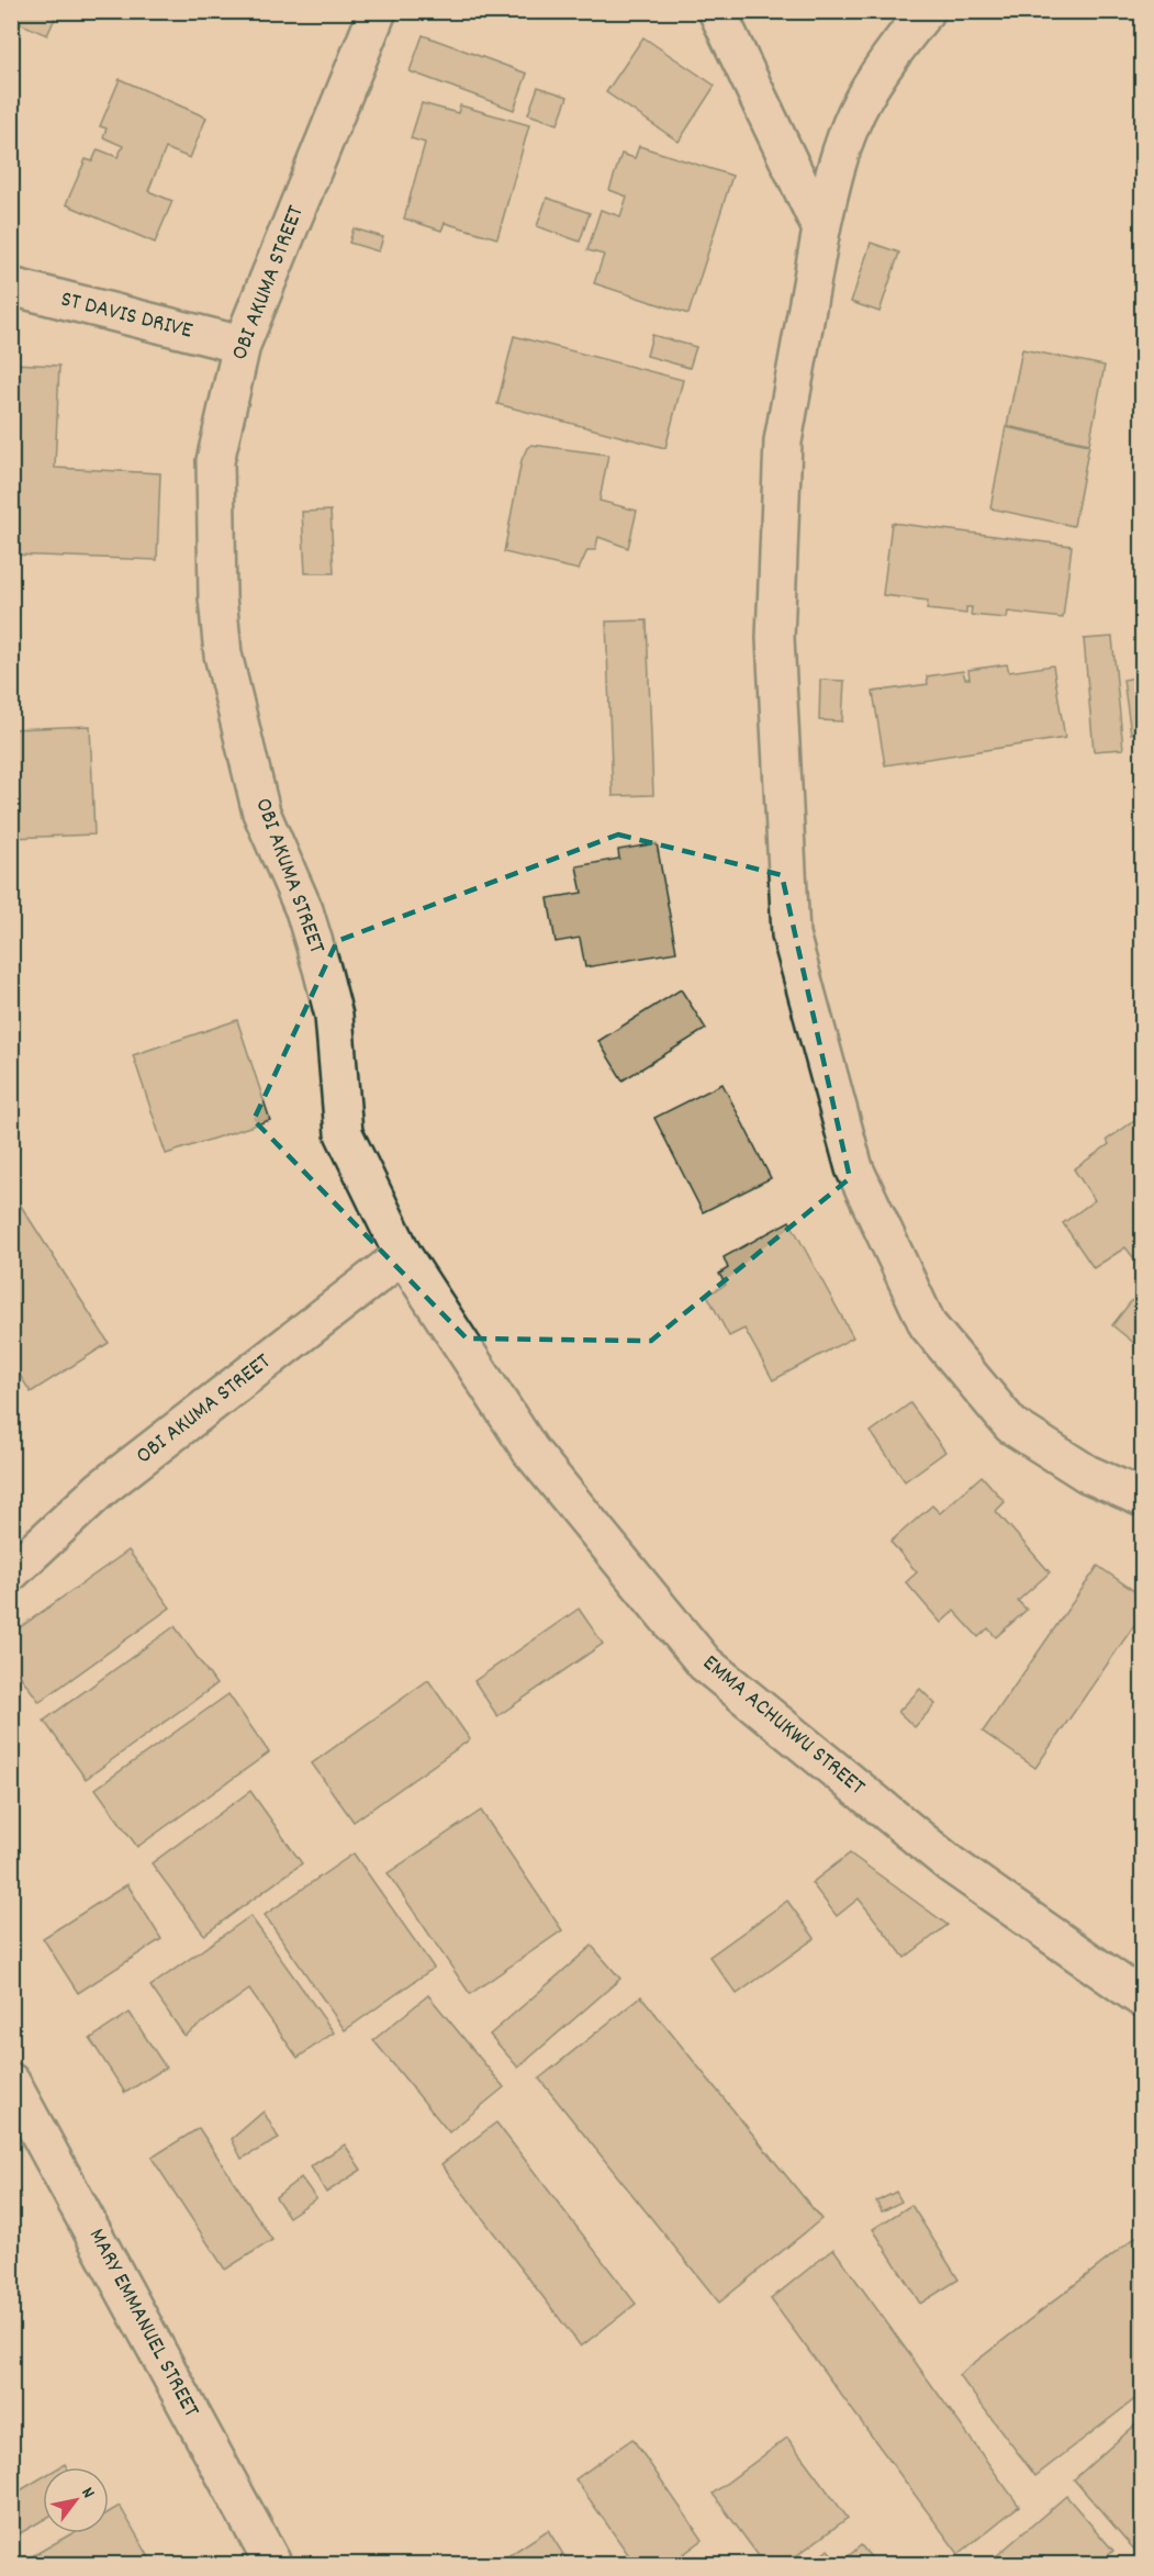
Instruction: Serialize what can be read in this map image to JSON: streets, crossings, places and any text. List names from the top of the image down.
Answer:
{
  "streets": {
    "street": [
      "OBI AKUMA STREET",
      "ST DAVIS DRIVE",
      "EMMA ACHUKWU STREET",
      "MARY EMMANUEL STREET"
    ]
  },
  "crossings": [
    ["OBI AKUMA STREET", "ST DAVIS DRIVE"],
    ["OBI AKUMA STREET", "EMMA ACHUKWU STREET"]
  ],
  "north": "top right"
}
